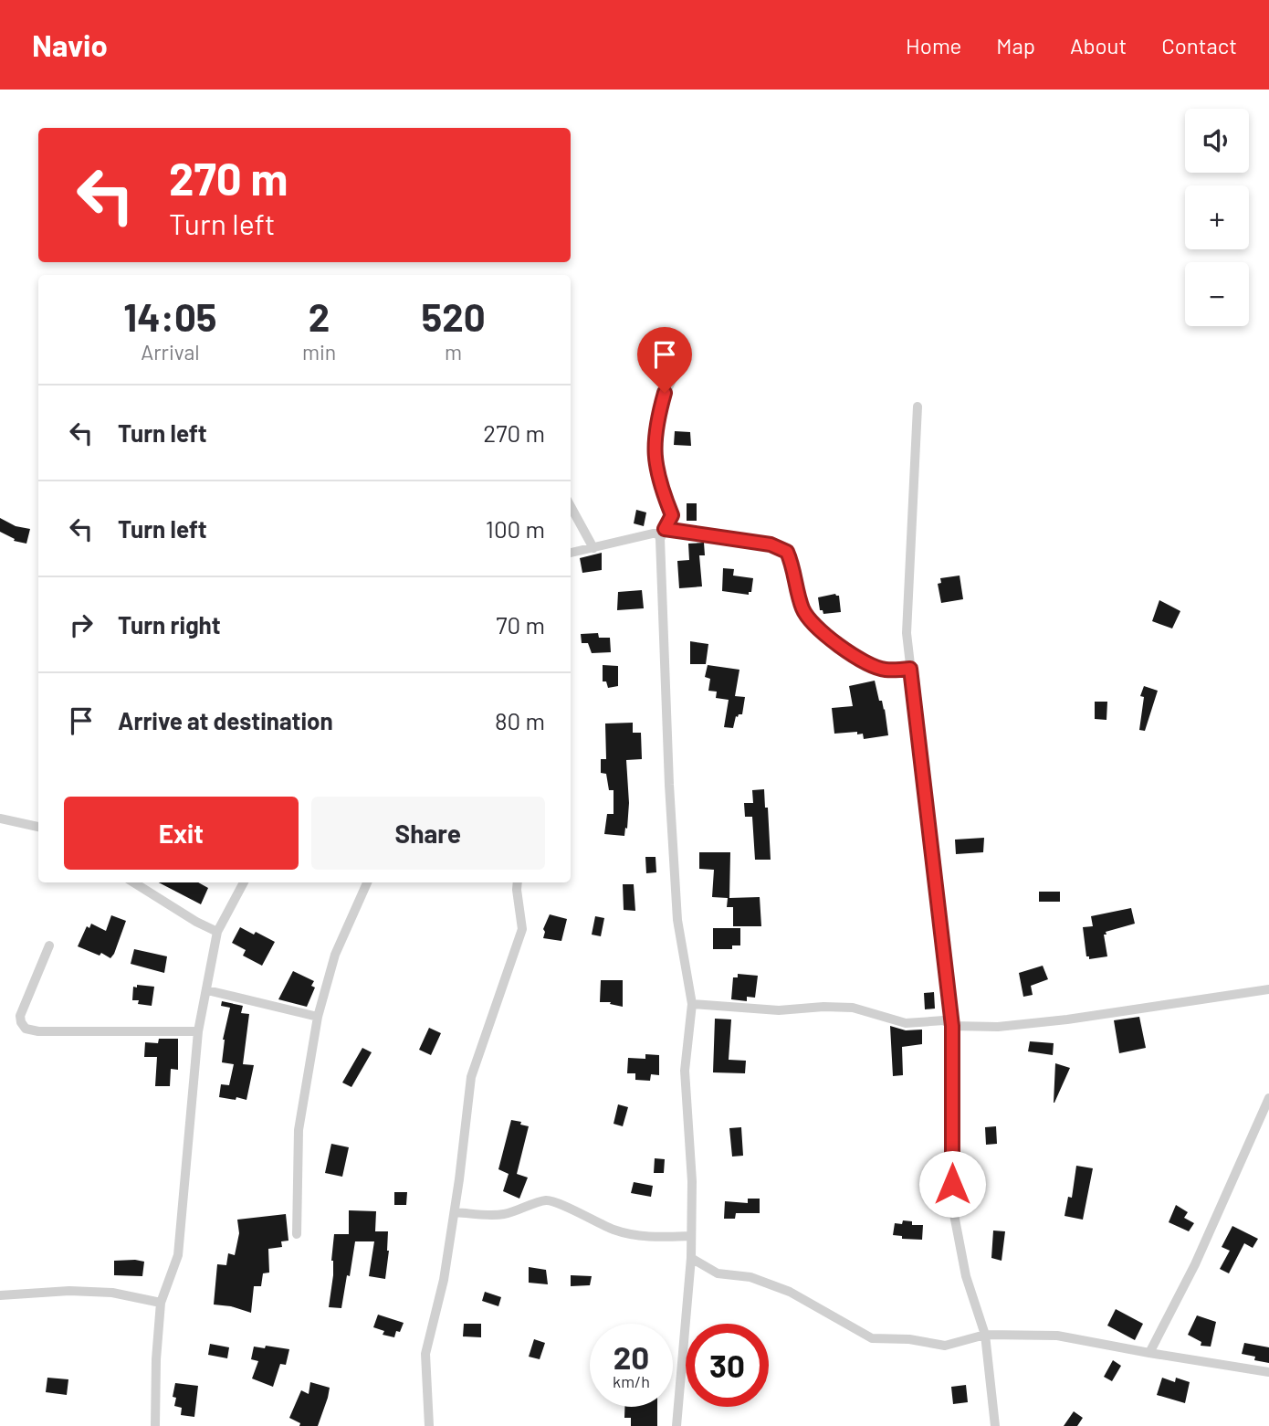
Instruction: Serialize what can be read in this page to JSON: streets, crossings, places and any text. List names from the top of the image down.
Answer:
{
  "page": {
    "header": "Navio",
    "nav": [
      "Home",
      "Map",
      "About",
      "Contact"
    ],
    "map_buttons": ["+", "−"],
    "turn": ["270 m", "Turn left"],
    "eta": [
      "14:05",
      "Arrival",
      "2",
      "min",
      "520",
      "m"
    ],
    "list": [
      {
        "name": "Turn left",
        "value": "270 m"
      },
      {
        "name": "Turn left",
        "value": "100 m"
      },
      {
        "name": "Turn right",
        "value": "70 m"
      },
      {
        "name": "Arrive at destination",
        "value": "80 m"
      }
    ],
    "buttons": ["Exit", "Share"],
    "speed": "20 km/h",
    "limit": "30"
  }
}
